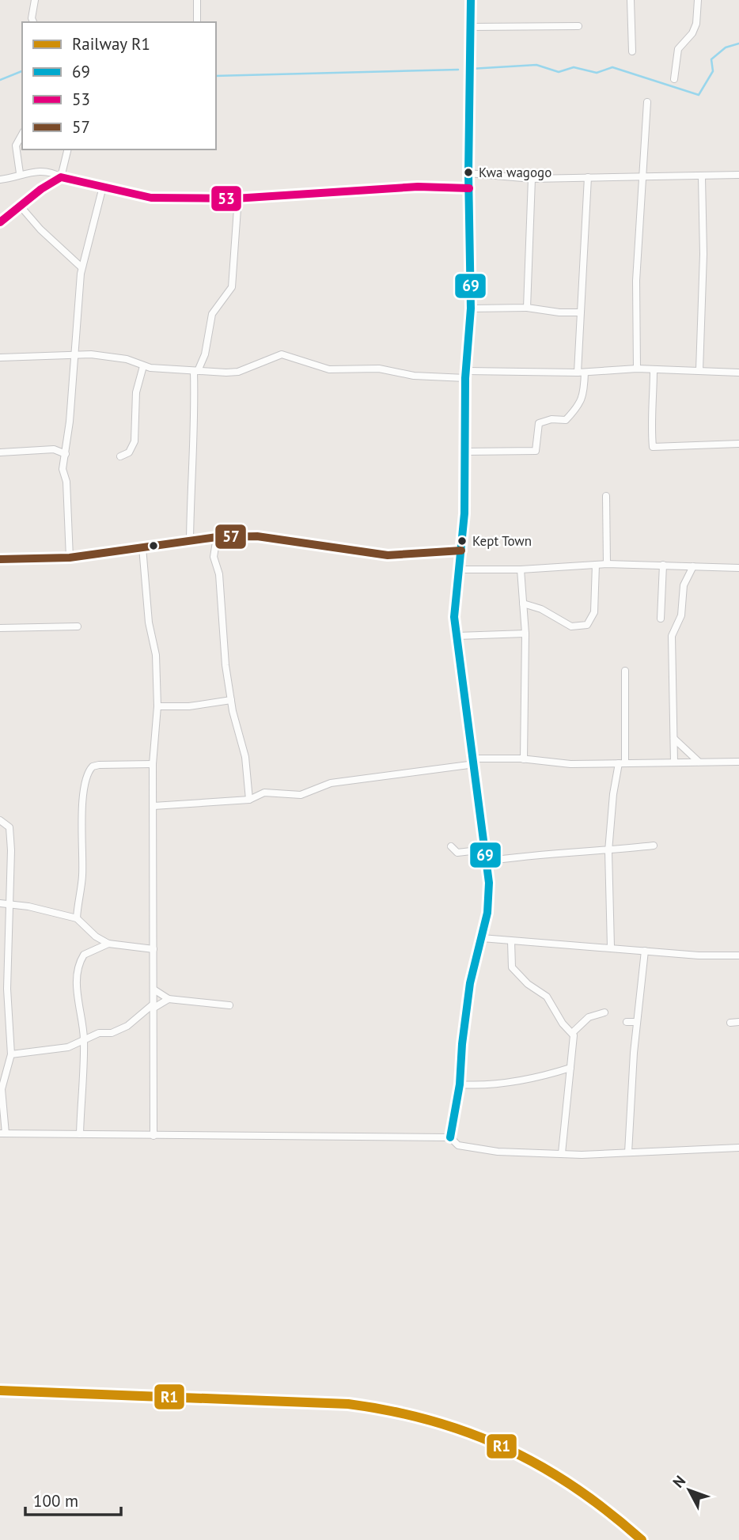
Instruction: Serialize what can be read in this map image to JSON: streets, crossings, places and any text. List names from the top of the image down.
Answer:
{
  "places": ["Kwa wagogo", "Kept Town"],
  "lines": [
    "transit line 69",
    "transit line 53",
    "transit line 57",
    "rail line R1"
  ],
  "legend": [
    "Railway R1",
    "69",
    "53",
    "57"
  ],
  "scale_bar": "100 m",
  "north": "top left"
}
